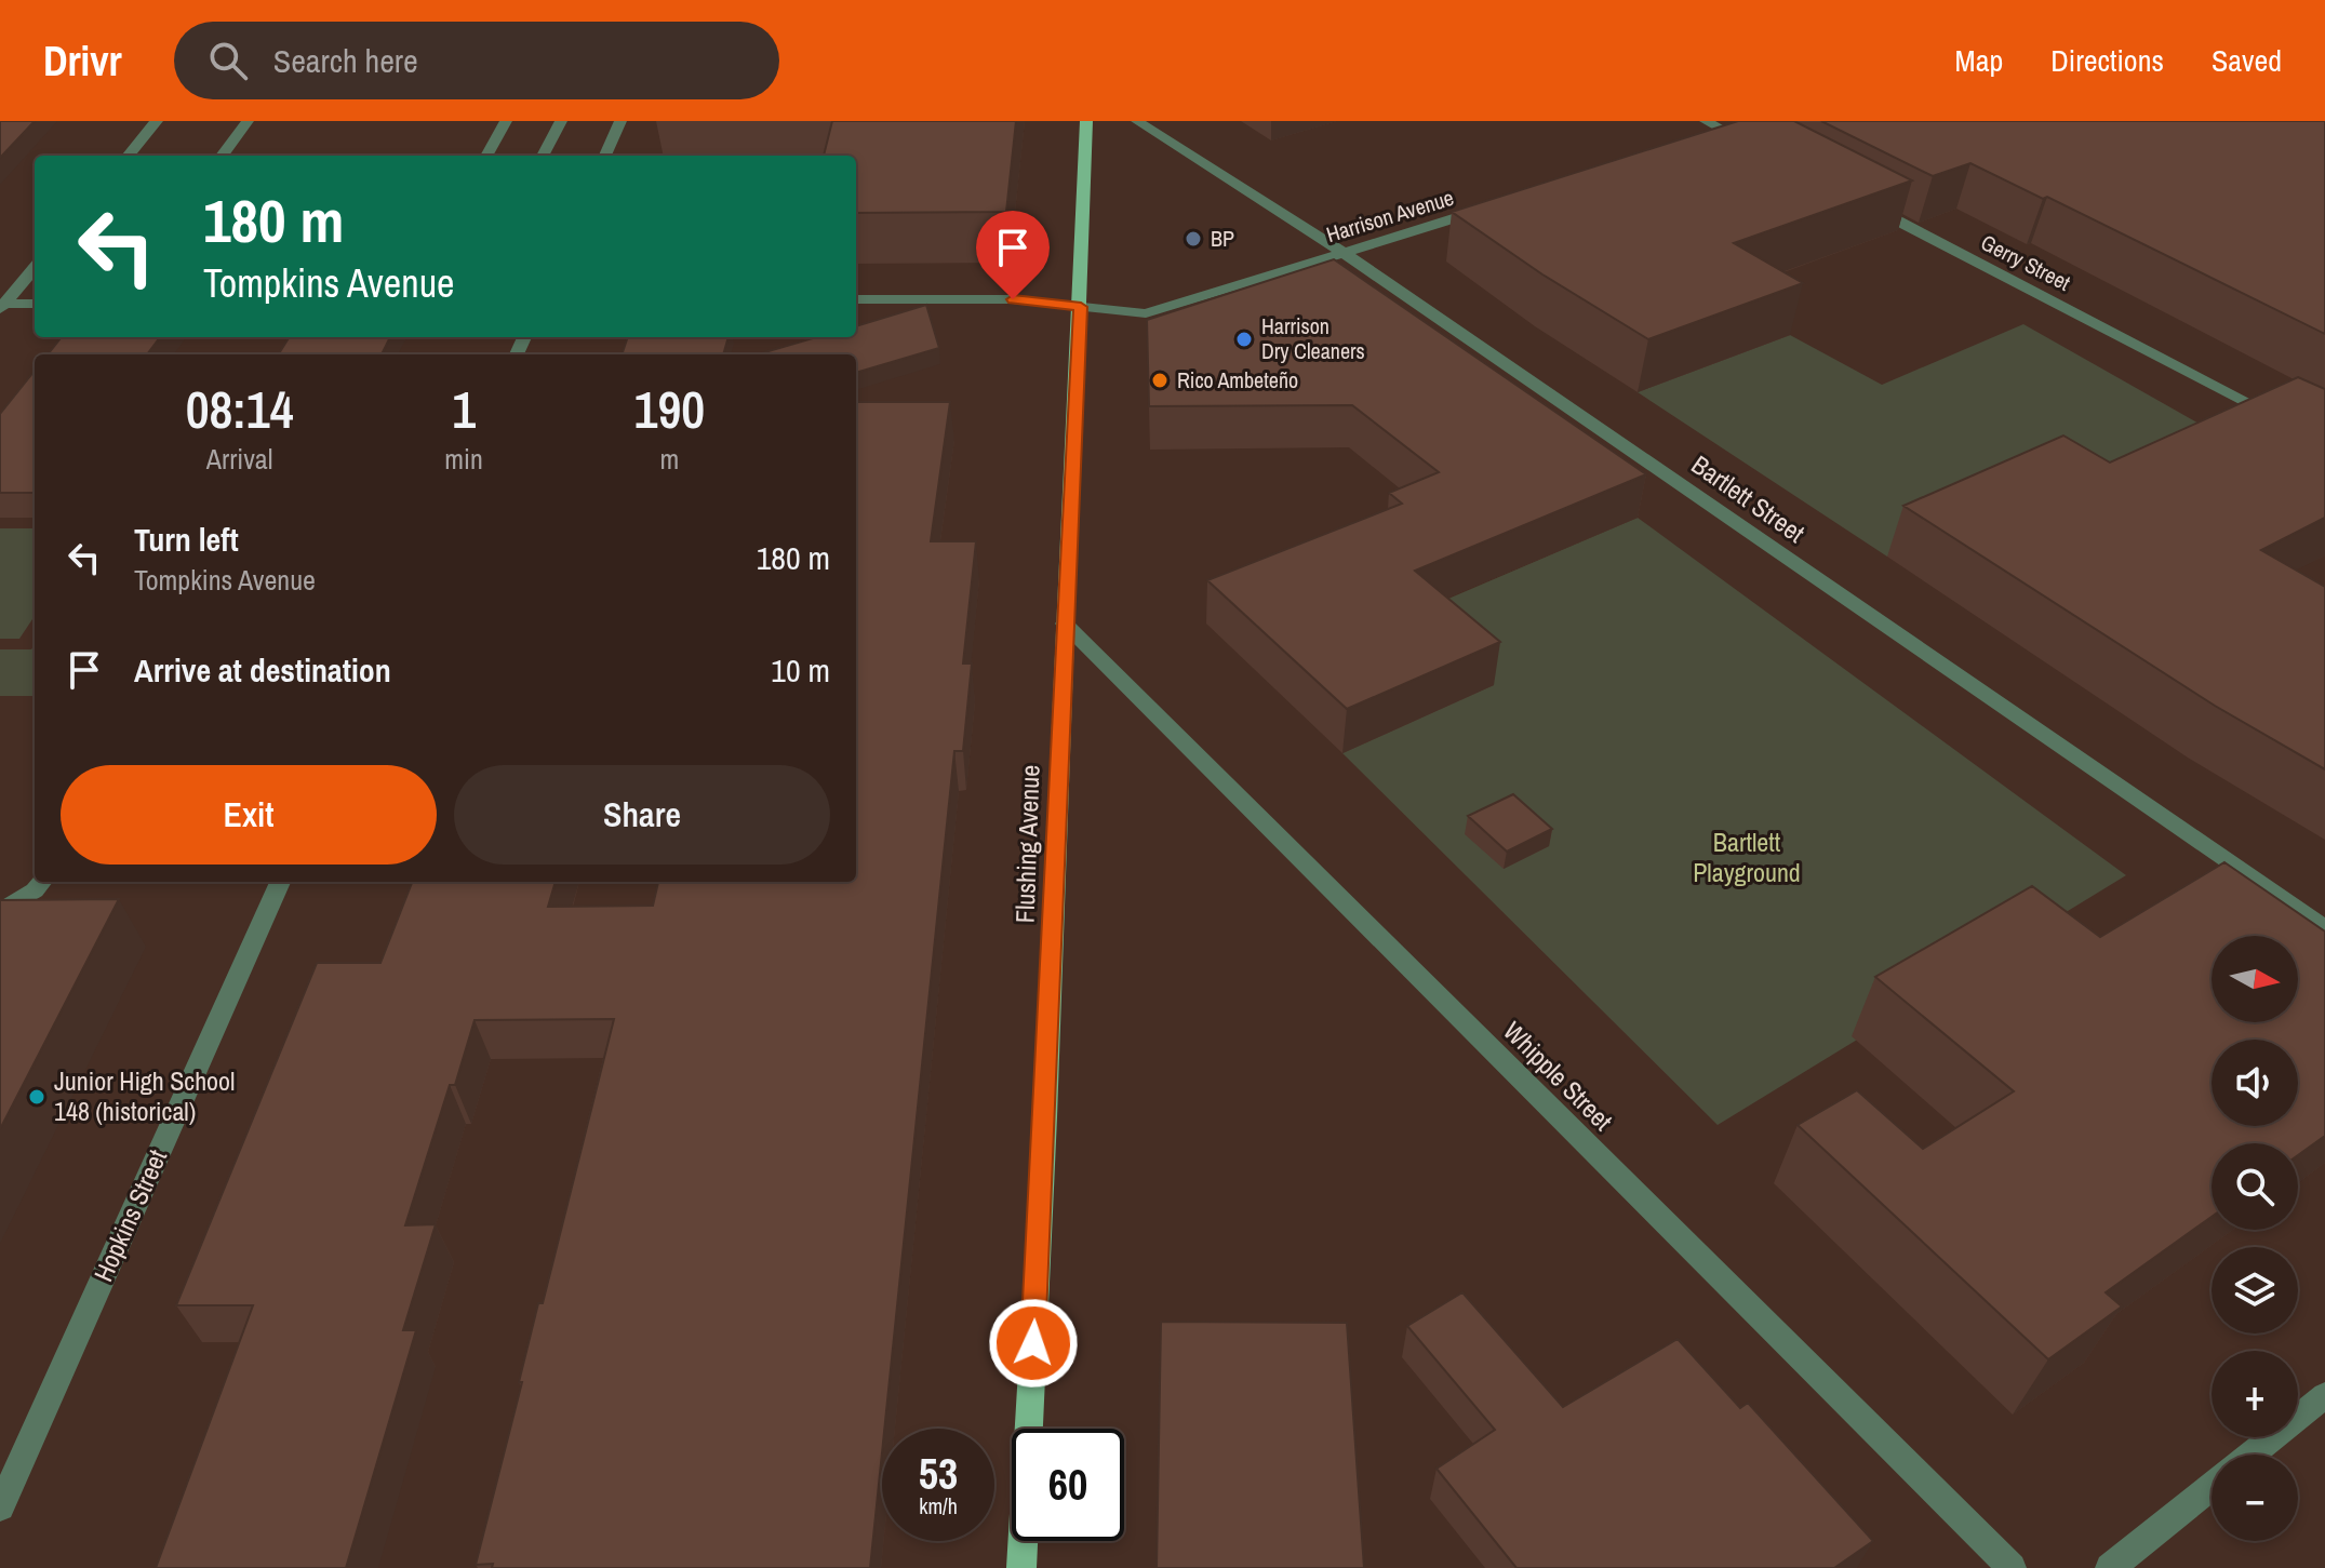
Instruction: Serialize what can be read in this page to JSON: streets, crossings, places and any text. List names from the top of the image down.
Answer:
{
  "streets": {
    "main road": ["Flushing Avenue"],
    "street": [
      "Harrison Avenue",
      "Gerry Street",
      "Bartlett Street",
      "Whipple Street",
      "Hopkins Street"
    ]
  },
  "crossings": [
    ["Harrison Avenue", "Bartlett Street"],
    ["Harrison Avenue", "Flushing Avenue"],
    ["Flushing Avenue", "Whipple Street"]
  ],
  "parks": ["Bartlett Playground"],
  "places": [
    "BP",
    "Harrison Dry Cleaners",
    "Rico Ambeteño",
    "Junior High School 148 (historical)"
  ],
  "north": "right",
  "page": {
    "header": "Drivr",
    "search": "Search here",
    "nav": ["Map", "Directions", "Saved"],
    "turn": ["180 m", "Tompkins Avenue"],
    "eta": [
      "08:14",
      "Arrival",
      "1",
      "min",
      "190",
      "m"
    ],
    "list": [
      {
        "name": "Turn left",
        "note": "Tompkins Avenue",
        "value": "180 m"
      },
      {
        "name": "Arrive at destination",
        "value": "10 m"
      }
    ],
    "buttons": ["Exit", "Share"],
    "map_buttons": ["+", "−"],
    "speed": "53 km/h",
    "limit": "60"
  }
}
